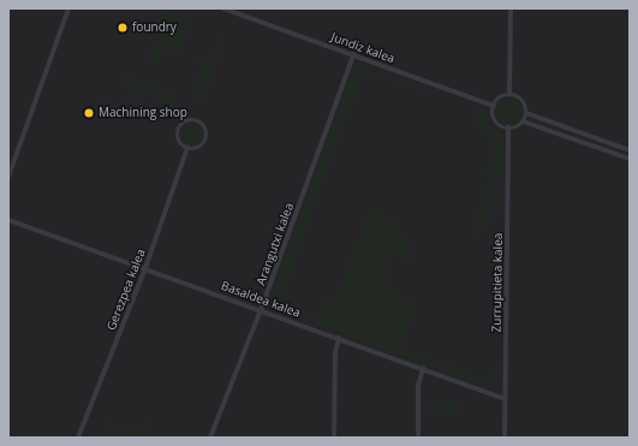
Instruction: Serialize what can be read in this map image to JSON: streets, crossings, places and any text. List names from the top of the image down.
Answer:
{
  "streets": {
    "street": [
      "Jundiz kalea",
      "Arangutxi kalea",
      "Zurrupitieta kalea",
      "Gerezpea kalea",
      "Basaldea kalea"
    ]
  },
  "crossings": [
    ["Jundiz kalea", "Arangutxi kalea"],
    ["Jundiz kalea", "Zurrupitieta kalea"],
    ["Arangutxi kalea", "Basaldea kalea"],
    ["Zurrupitieta kalea", "Basaldea kalea"],
    ["Gerezpea kalea", "Basaldea kalea"]
  ],
  "places": ["foundry", "Machining shop"]
}
